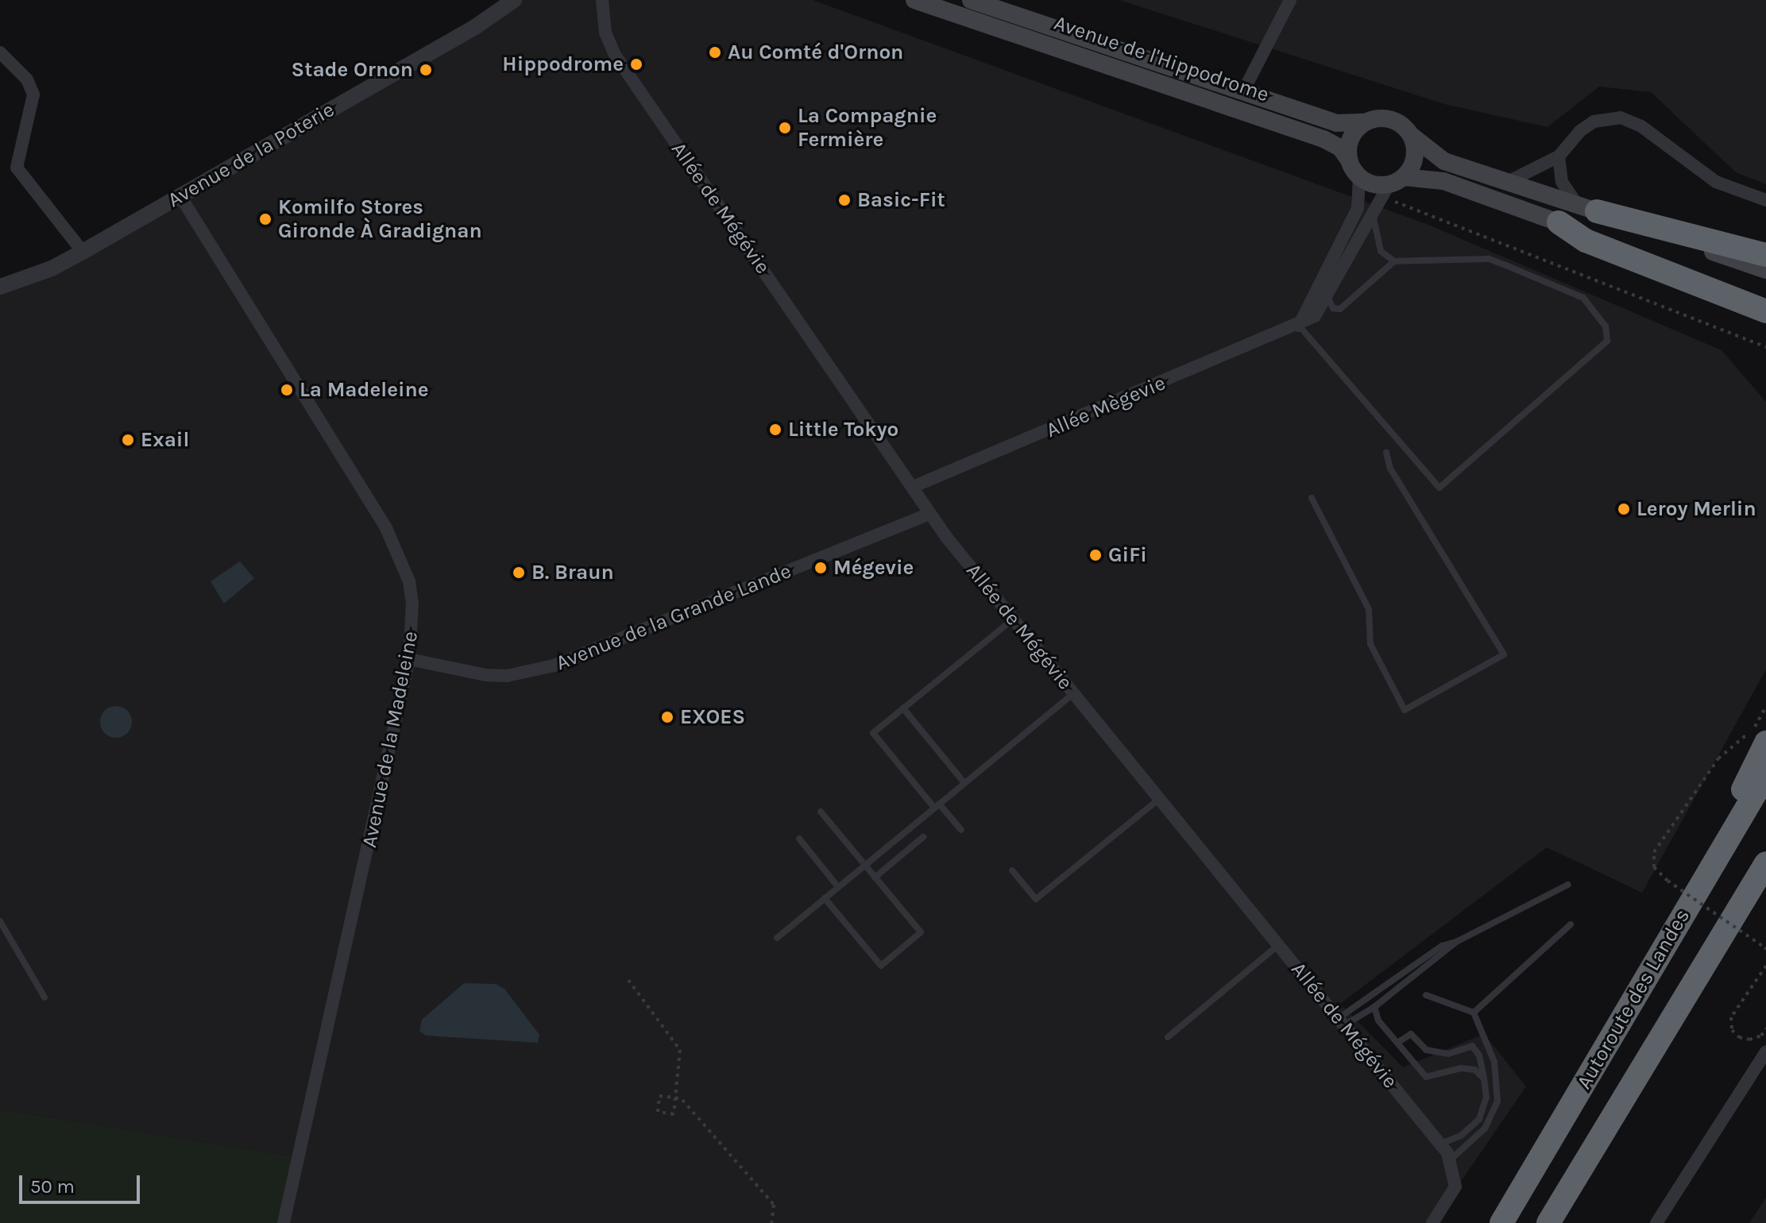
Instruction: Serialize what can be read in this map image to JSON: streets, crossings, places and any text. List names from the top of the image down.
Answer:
{
  "streets": {
    "highway": ["Autoroute des Landes"],
    "main road": ["Avenue de l'Hippodrome"],
    "street": [
      "Avenue de la Poterie",
      "Allée de Mégévie",
      "Allée Mègevie",
      "Avenue de la Grande Lande",
      "Avenue de la Madeleine"
    ]
  },
  "crossings": [
    ["Avenue de l'Hippodrome", "Allée Mègevie"],
    ["Avenue de la Poterie", "Avenue de la Madeleine"],
    ["Allée de Mégévie", "Allée Mègevie"],
    ["Allée de Mégévie", "Avenue de la Grande Lande"],
    ["Avenue de la Grande Lande", "Avenue de la Madeleine"]
  ],
  "places": [
    "Au Comté d'Ornon",
    "Hippodrome",
    "Stade Ornon",
    "La Compagnie Fermière",
    "Basic-Fit",
    "Komilfo Stores Gironde À Gradignan",
    "La Madeleine",
    "Little Tokyo",
    "Exail",
    "Leroy Merlin",
    "GiFi",
    "Mégevie",
    "B. Braun",
    "EXOES"
  ],
  "scale_bar": "50 m"
}
